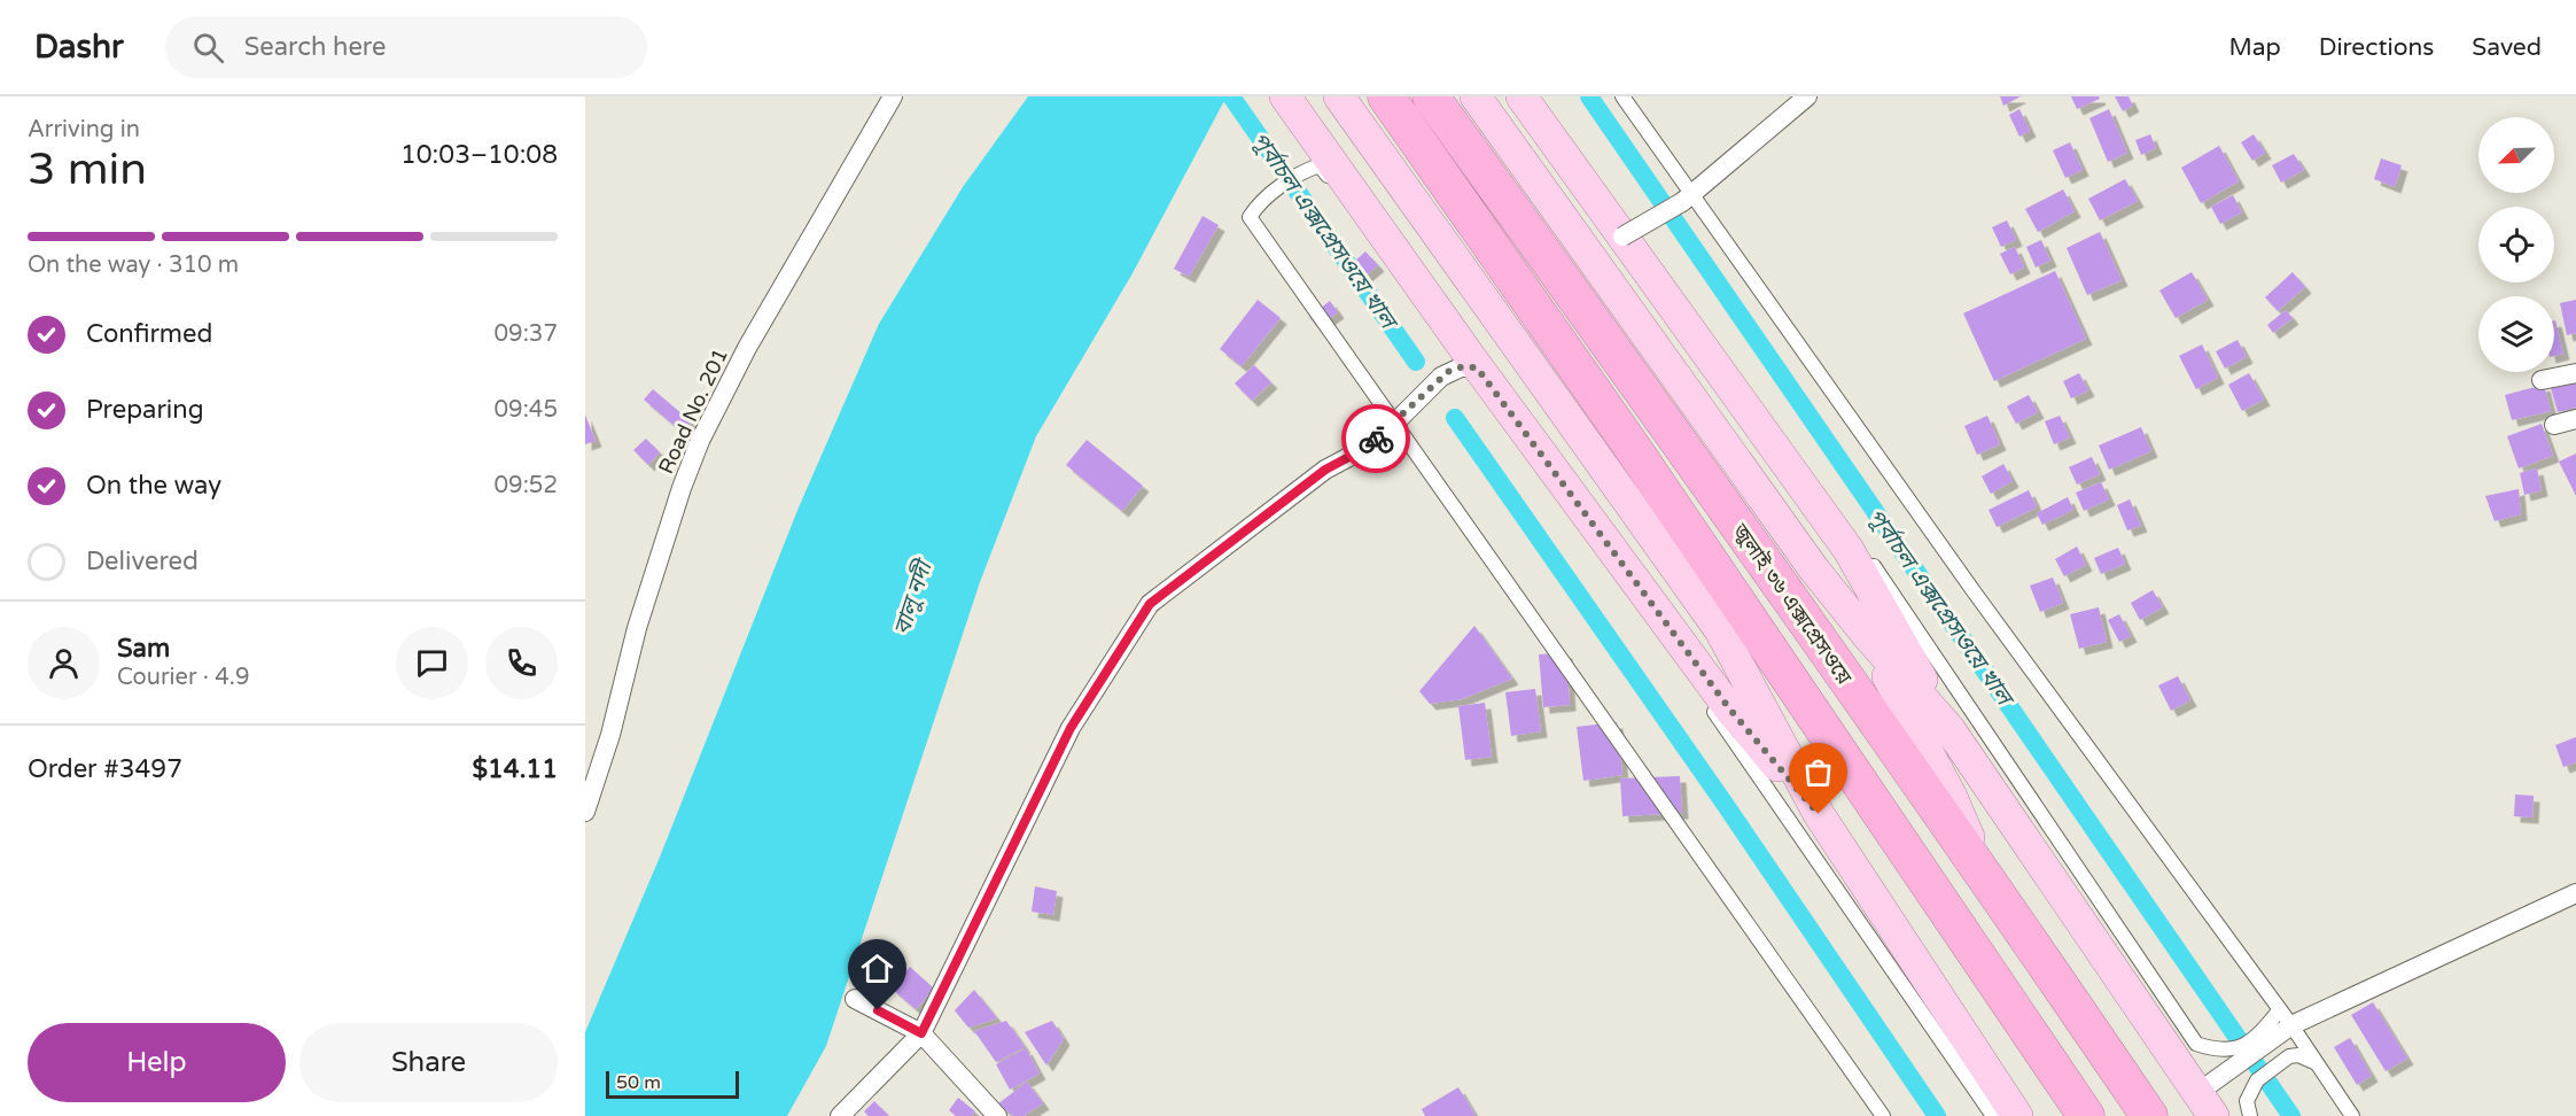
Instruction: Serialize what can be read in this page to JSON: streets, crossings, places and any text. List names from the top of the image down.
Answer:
{
  "streets": {
    "highway": ["জুলাই ৩৬ এক্সপ্রেসওয়ে"],
    "street": ["Road No. 201"]
  },
  "water": ["পূর্বাচল এক্সপ্রেসওয়ে খাল", "বালু নদী"],
  "scale_bar": "50 m",
  "north": "bottom left",
  "page": {
    "header": "Dashr",
    "search": "Search here",
    "nav": ["Map", "Directions", "Saved"],
    "heading": ["3 min", "Arriving in", "10:03–10:08"],
    "panel": [
      "Sam",
      "Courier · 4.9",
      "Order #3497",
      "$14.11"
    ],
    "bar": "On the way · 310 m",
    "list": [
      ["Confirmed", "09:37"],
      ["Preparing", "09:45"],
      ["On the way", "09:52"],
      "Delivered"
    ],
    "buttons": ["Help", "Share"],
    "scale": "50 m"
  }
}
